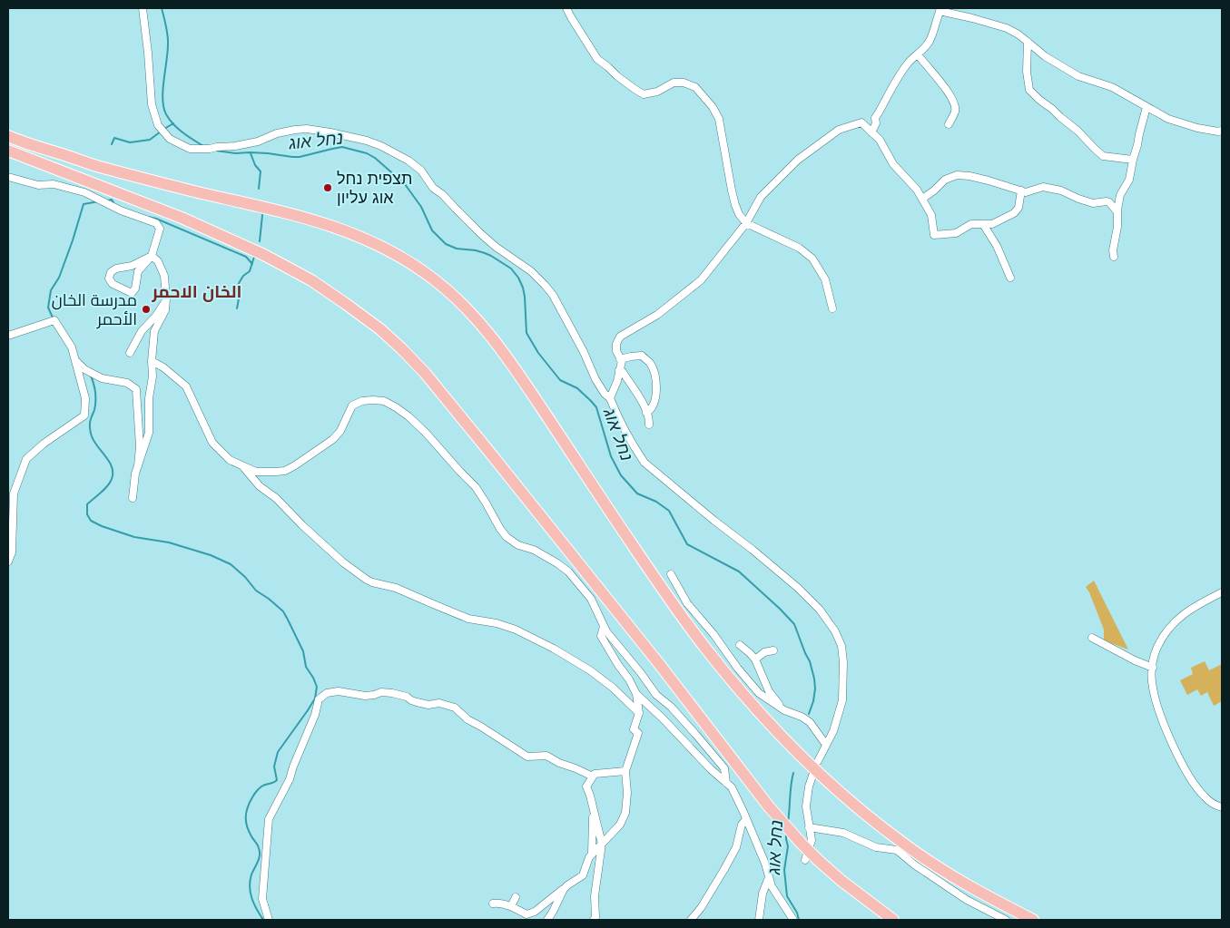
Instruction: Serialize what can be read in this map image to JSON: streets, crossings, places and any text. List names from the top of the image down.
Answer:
{
  "districts": ["الخان الاحمر"],
  "water": ["נחל אוג"],
  "places": ["תצפית נחל אוג עליון", "مدرسة الخان الأحمر"]
}
